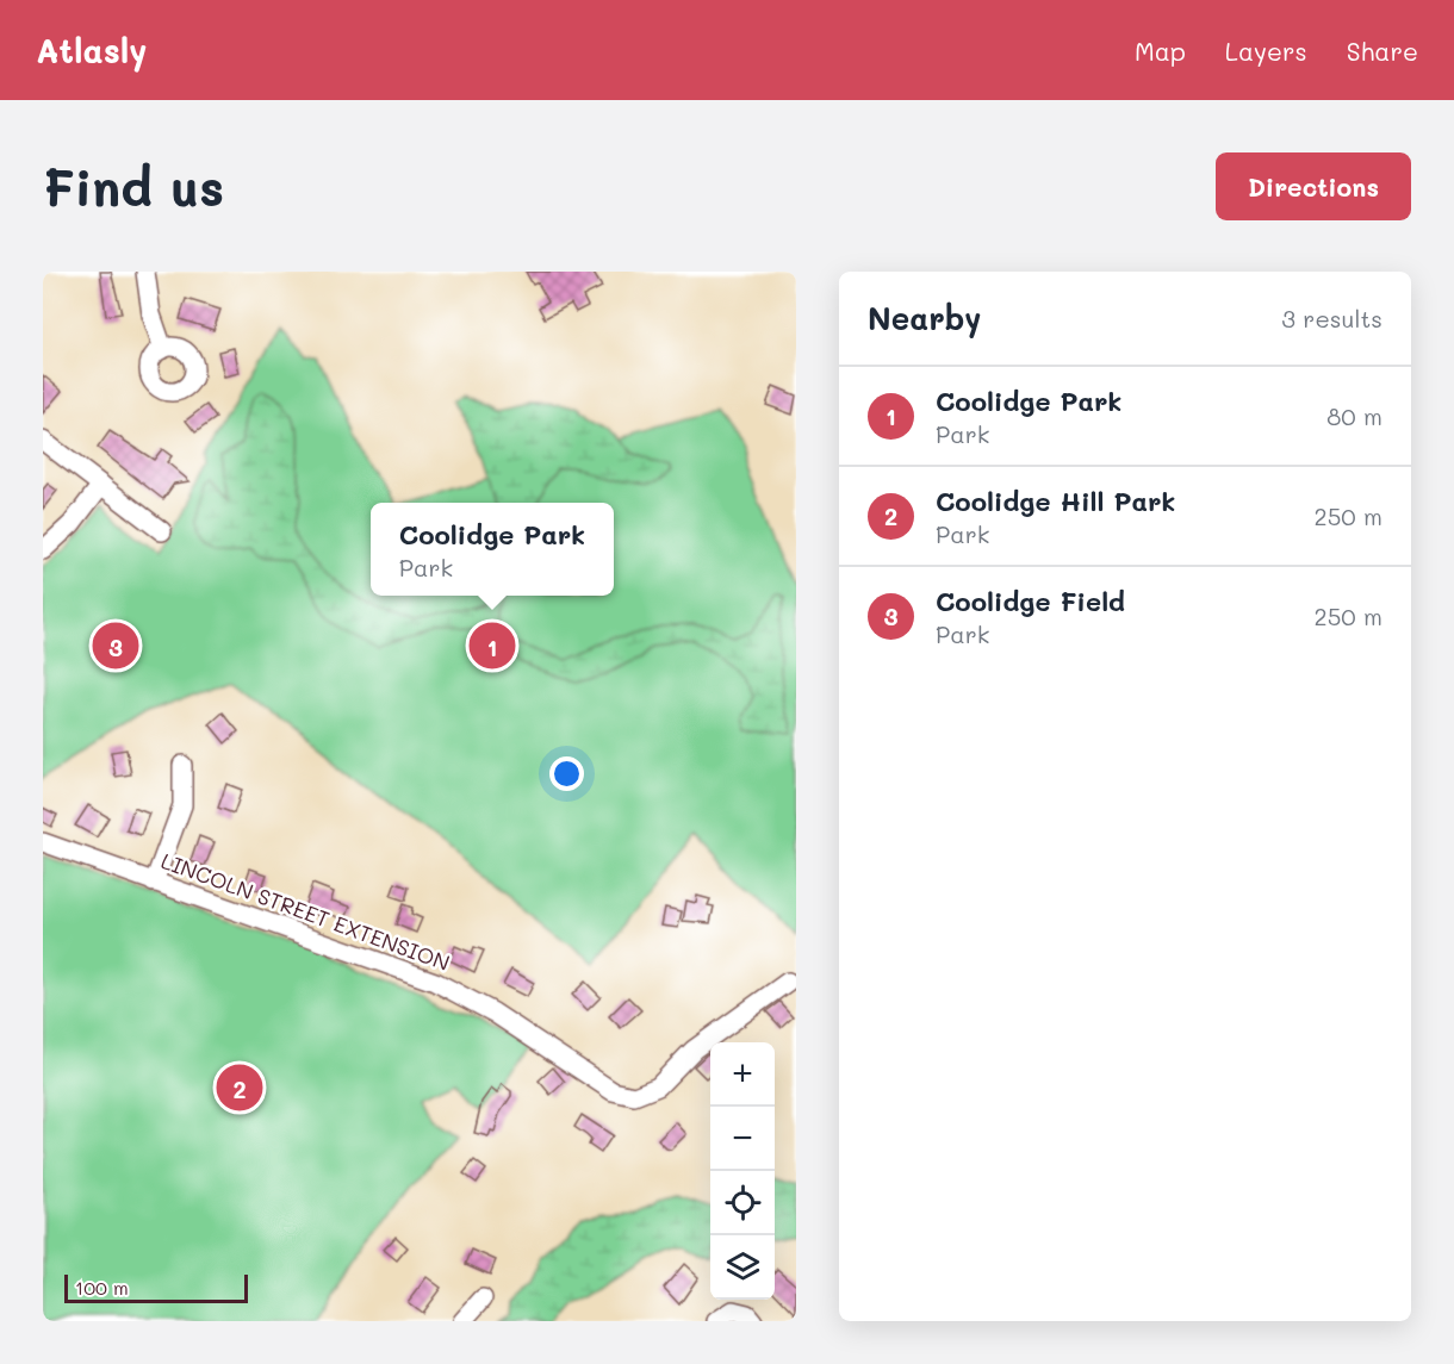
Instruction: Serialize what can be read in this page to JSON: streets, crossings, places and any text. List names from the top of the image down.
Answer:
{
  "streets": {
    "street": ["LINCOLN STREET EXTENSION"]
  },
  "scale_bar": "100 m",
  "page": {
    "header": "Atlasly",
    "nav": ["Map", "Layers", "Share"],
    "buttons": "Directions",
    "title": "Find us",
    "heading": ["Nearby", "3 results"],
    "list": [
      {
        "mark": "1",
        "name": "Coolidge Park",
        "note": "Park",
        "value": "80 m"
      },
      {
        "mark": "2",
        "name": "Coolidge Hill Park",
        "note": "Park",
        "value": "250 m"
      },
      {
        "mark": "3",
        "name": "Coolidge Field",
        "note": "Park",
        "value": "250 m"
      }
    ],
    "popup": ["Coolidge Park", "Park"],
    "pins": ["1", "3", "2"],
    "map_buttons": ["+", "−"],
    "scale": "100 m"
  }
}
